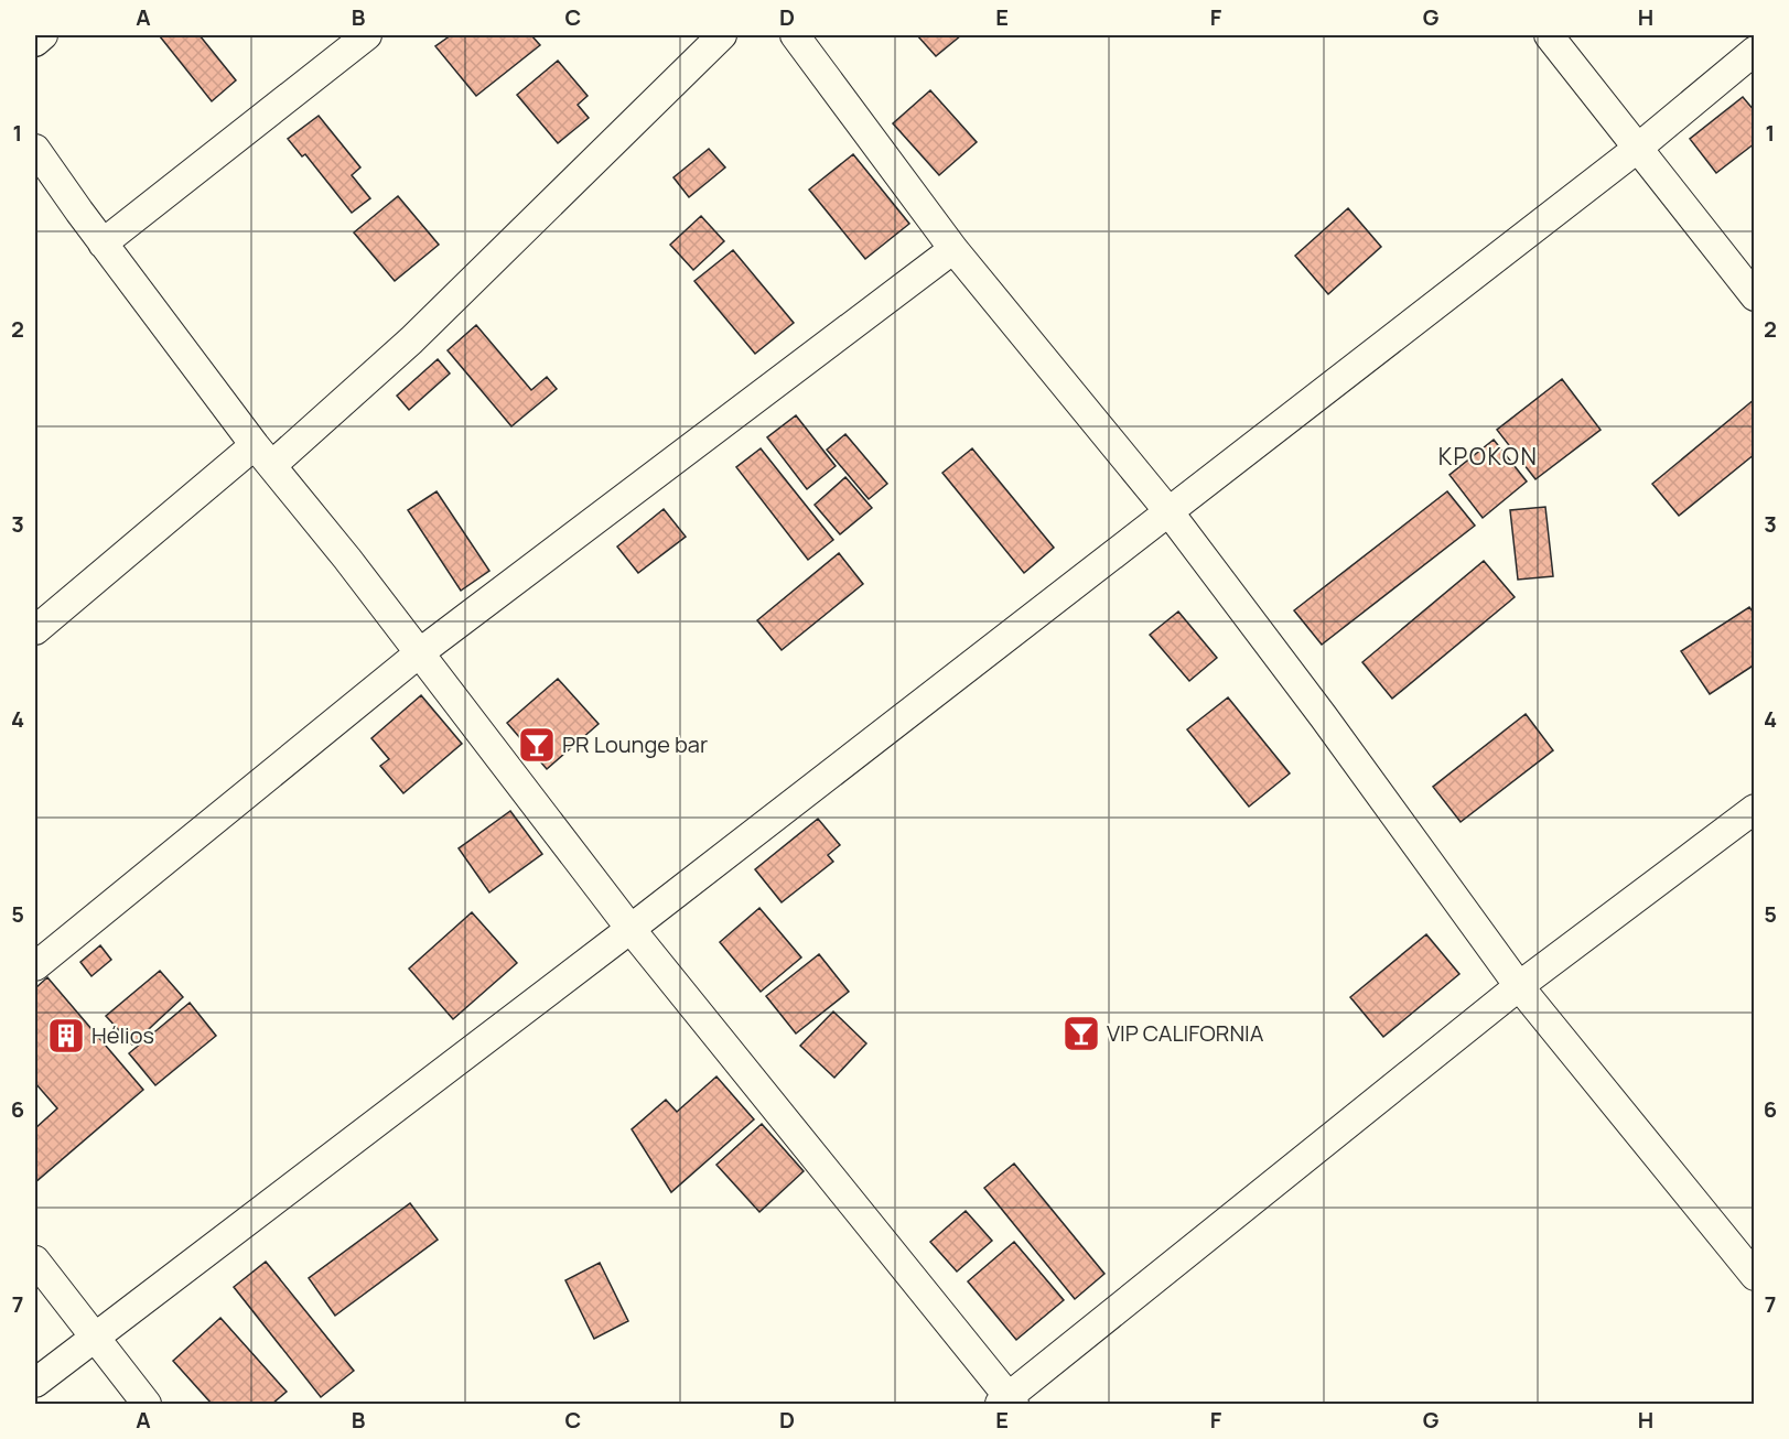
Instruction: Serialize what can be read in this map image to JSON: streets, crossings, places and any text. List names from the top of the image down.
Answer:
{
  "districts": ["KPOKON"],
  "places": {
    "bar": ["PR Lounge bar", "VIP CALIFORNIA"],
    "building": ["Hélios"]
  },
  "grid": {
    "columns": [
      "A",
      "B",
      "C",
      "D",
      "E",
      "F",
      "G",
      "H"
    ],
    "rows": [
      "1",
      "2",
      "3",
      "4",
      "5",
      "6",
      "7"
    ]
  }
}
